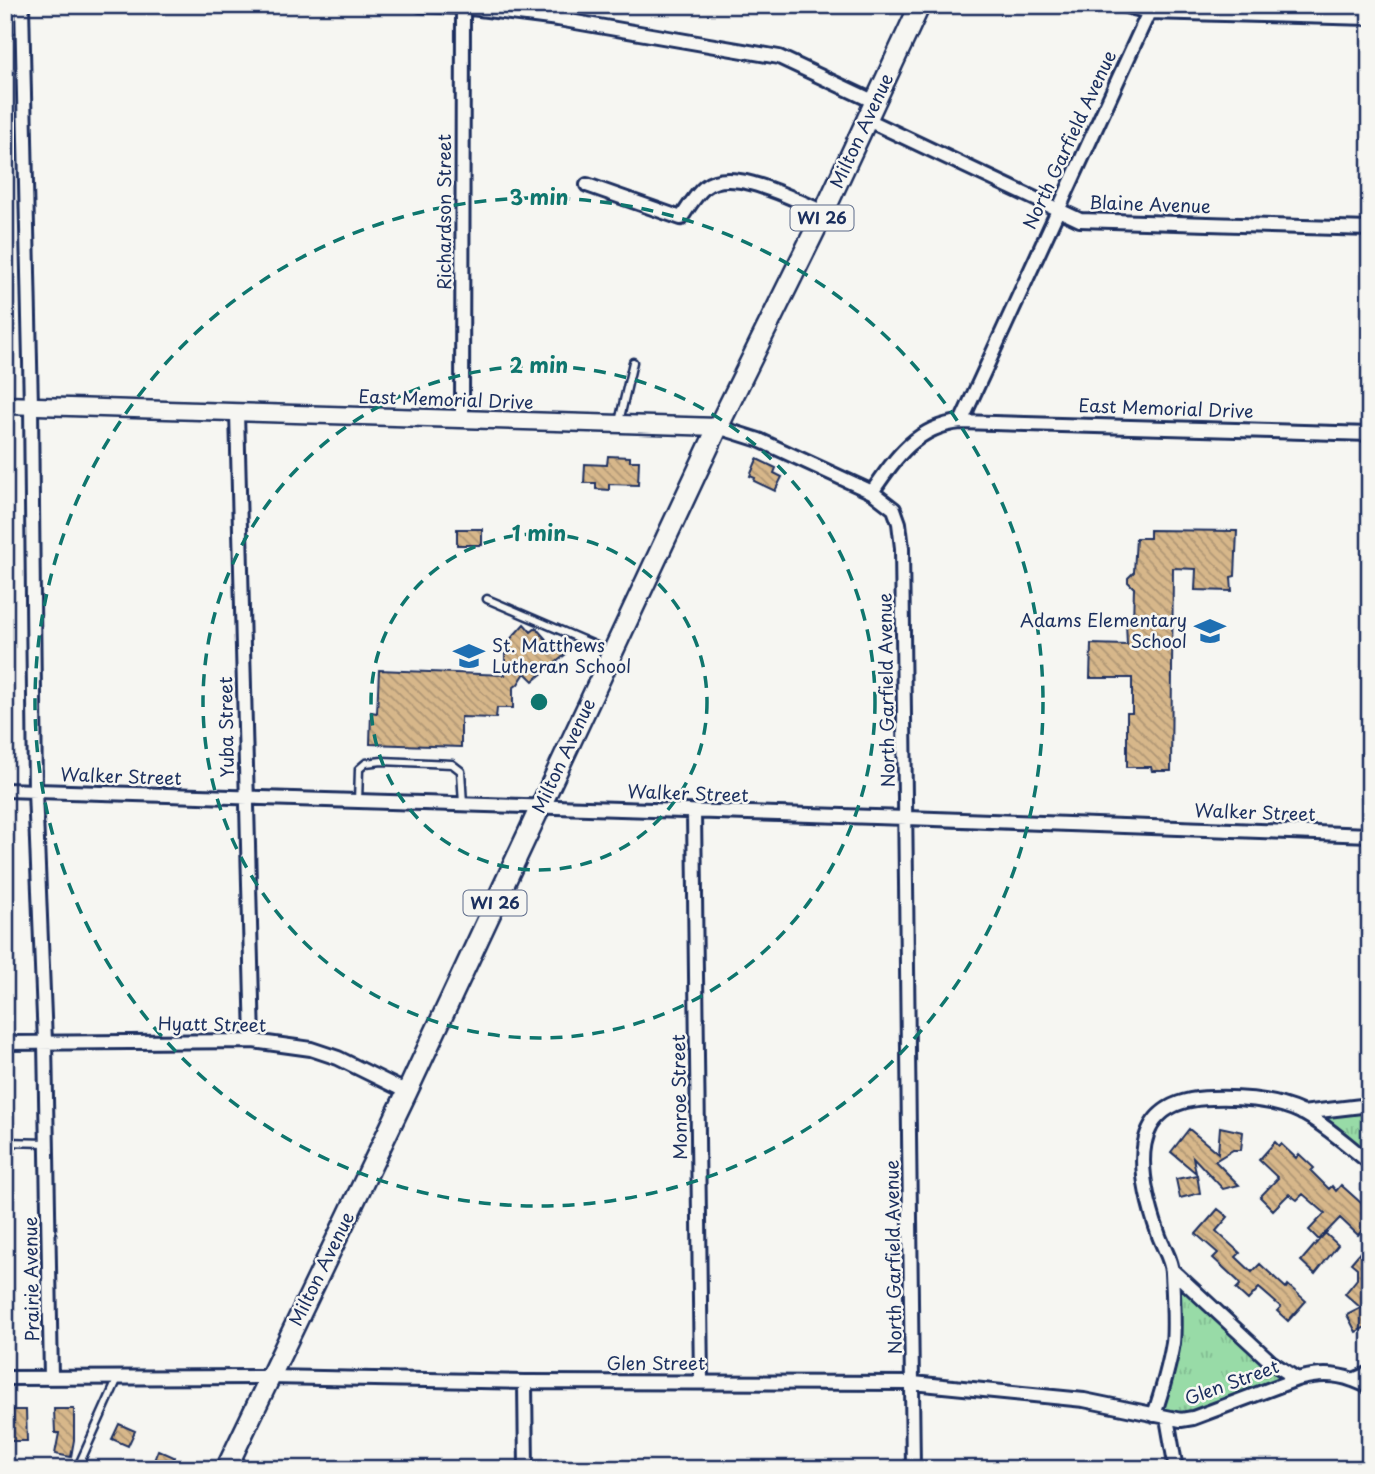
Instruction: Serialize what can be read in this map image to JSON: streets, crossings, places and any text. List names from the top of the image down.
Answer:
{
  "streets": {
    "main road": ["Milton Avenue", "WI 26", "East Memorial Drive"],
    "street": [
      "North Garfield Avenue",
      "Blaine Avenue",
      "Richardson Street",
      "Yuba Street",
      "Walker Street",
      "Hyatt Street",
      "Monroe Street",
      "Prairie Avenue",
      "Glen Street"
    ]
  },
  "crossings": [
    ["Milton Avenue", "Blaine Avenue"],
    ["Milton Avenue", "East Memorial Drive"],
    ["Milton Avenue", "Walker Street"],
    ["Milton Avenue", "Hyatt Street"],
    ["Milton Avenue", "Glen Street"],
    ["North Garfield Avenue", "Blaine Avenue"],
    ["North Garfield Avenue", "East Memorial Drive"],
    ["North Garfield Avenue", "Walker Street"],
    ["North Garfield Avenue", "Glen Street"],
    ["Richardson Street", "East Memorial Drive"],
    ["East Memorial Drive", "Yuba Street"],
    ["East Memorial Drive", "Prairie Avenue"],
    ["Yuba Street", "Walker Street"],
    ["Yuba Street", "Hyatt Street"],
    ["Walker Street", "Monroe Street"],
    ["Walker Street", "Prairie Avenue"],
    ["Hyatt Street", "Prairie Avenue"],
    ["Monroe Street", "Glen Street"],
    ["Prairie Avenue", "Glen Street"]
  ],
  "places": {
    "school or university": ["Adams Elementary School", "St. Matthews Lutheran School"]
  },
  "rings": ["3 min", "2 min", "1 min"]
}
